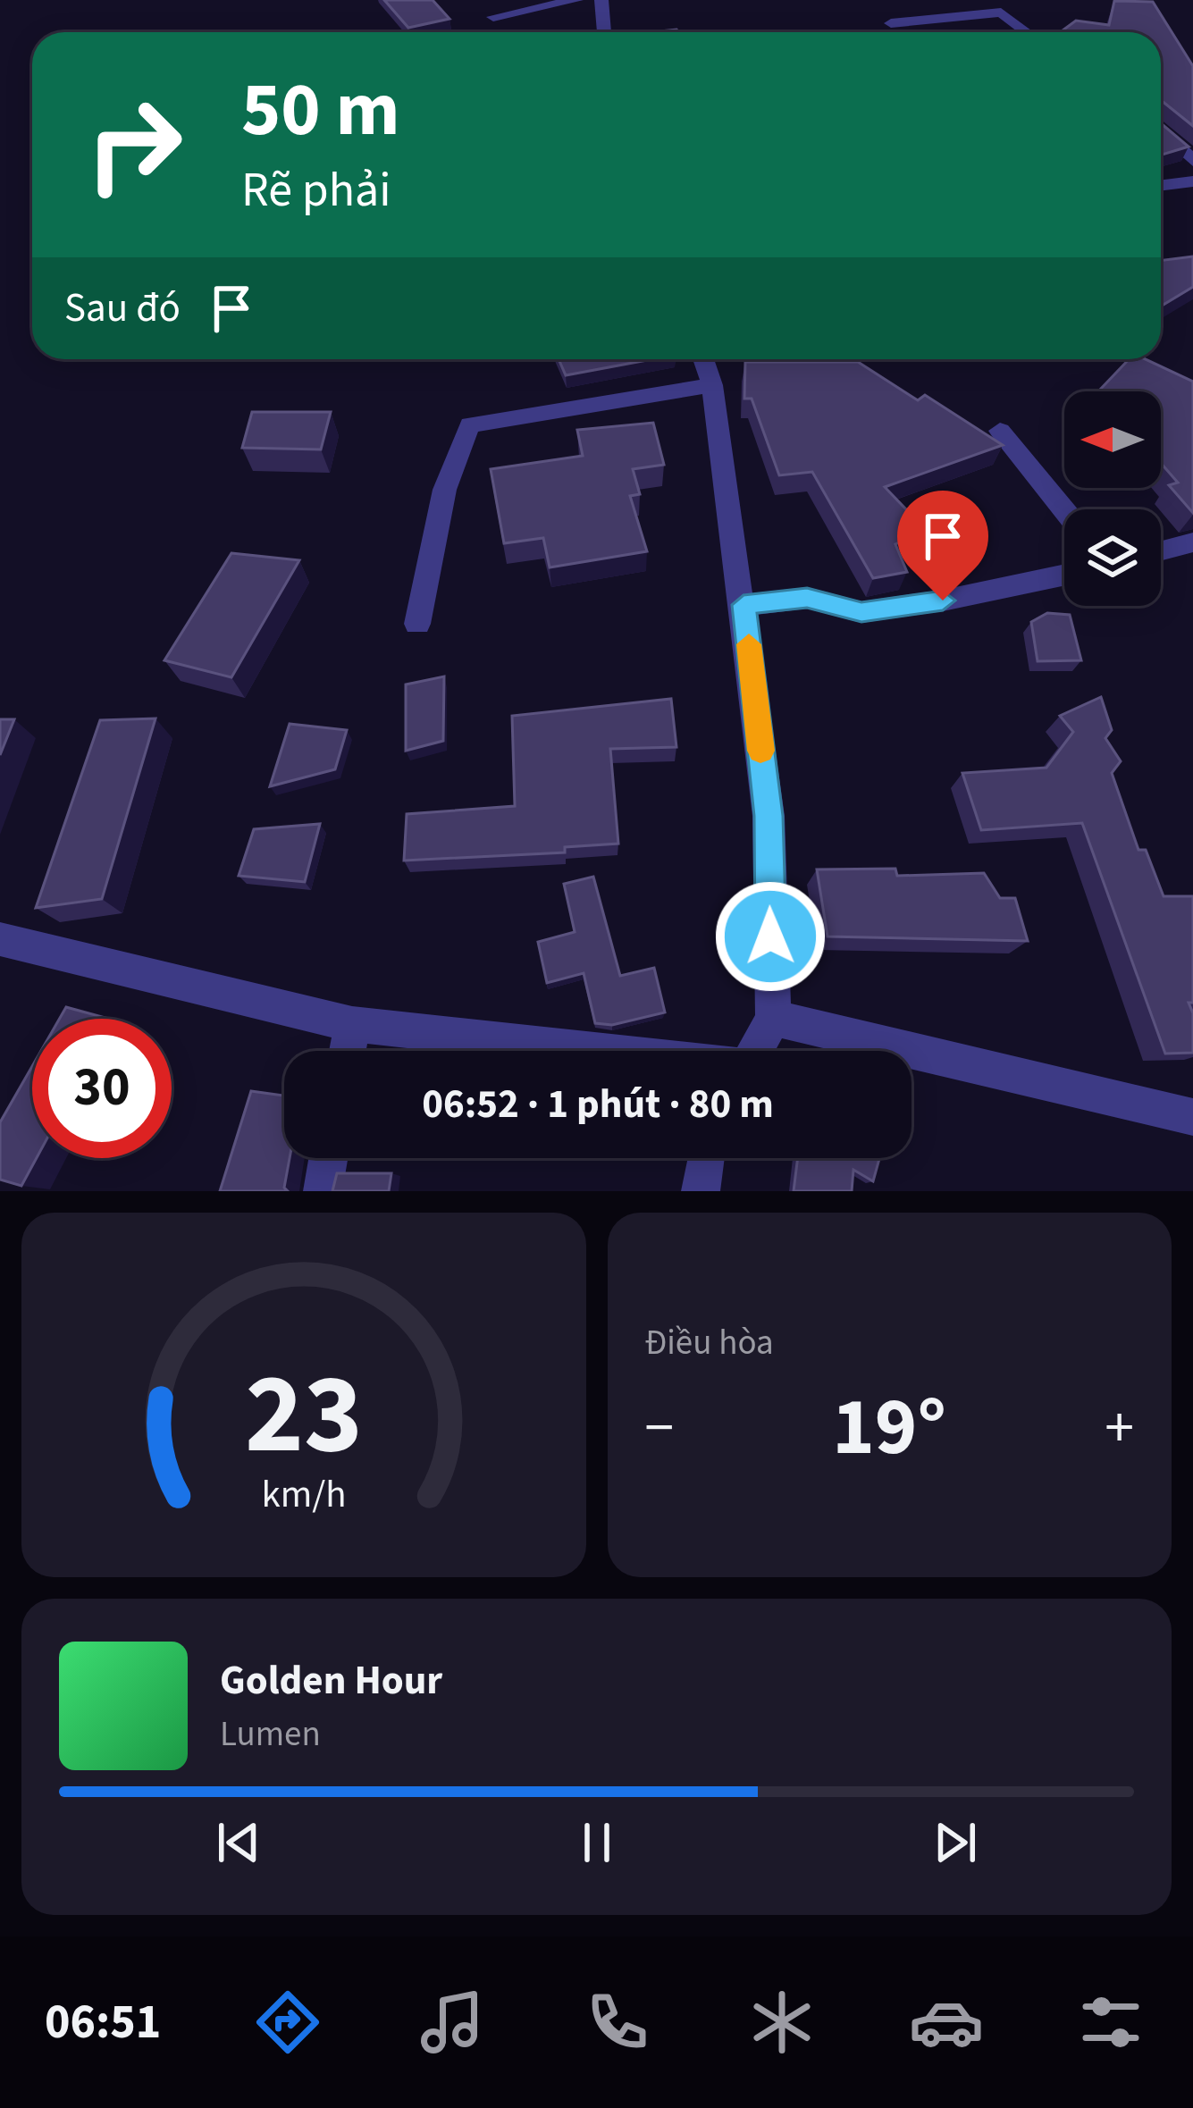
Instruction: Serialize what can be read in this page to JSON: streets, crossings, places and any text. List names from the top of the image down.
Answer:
{
  "north": "left",
  "page": {
    "turn": ["50 m", "Rẽ phải"],
    "then": "Sau đó",
    "limit": "30",
    "trip": "06:52 · 1 phút · 80 m",
    "tile": "Điều hòa",
    "heat": ["−", "19°", "+"],
    "song": ["Golden Hour", "Lumen"],
    "tabs": "06:51",
    "gauge": ["23", "km/h"]
  }
}
